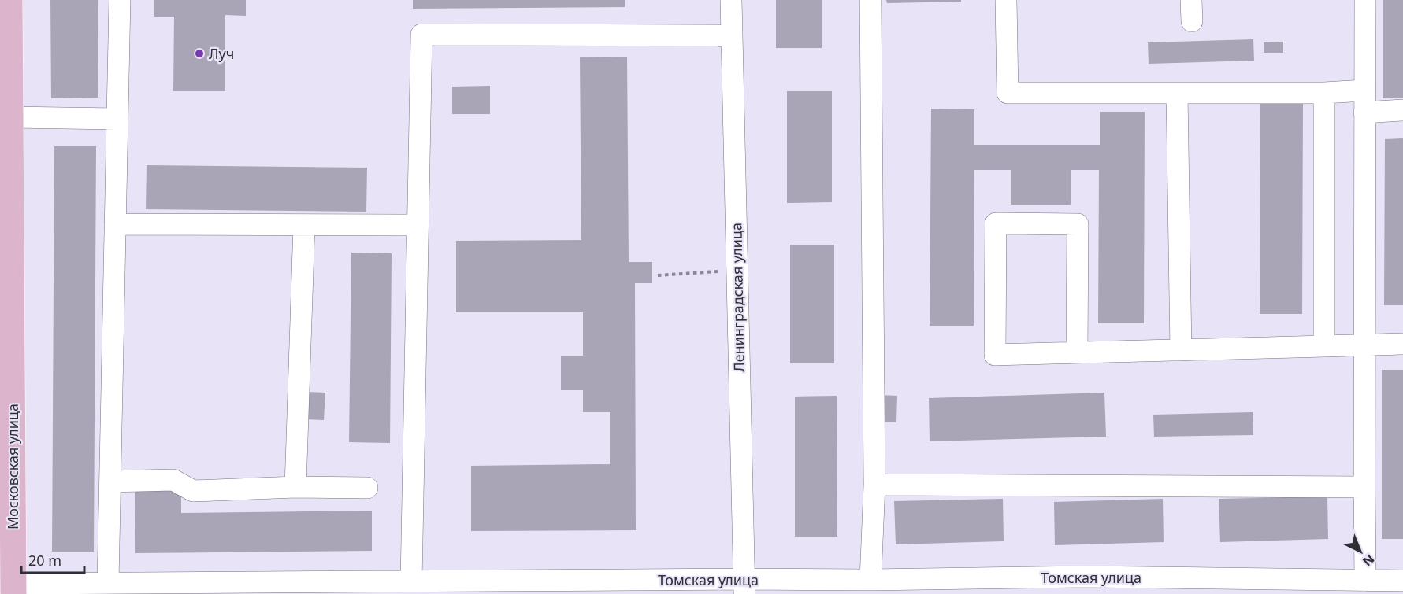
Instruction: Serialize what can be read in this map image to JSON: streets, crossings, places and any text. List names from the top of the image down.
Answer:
{
  "streets": {
    "main road": ["Московская улица"],
    "street": ["Ленинградская улица", "Томская улица"]
  },
  "crossings": [
    ["Ленинградская улица", "Томская улица"],
    ["Московская улица", "Томская улица"]
  ],
  "places": ["Луч"],
  "scale_bar": "20 m",
  "north": "bottom right"
}
